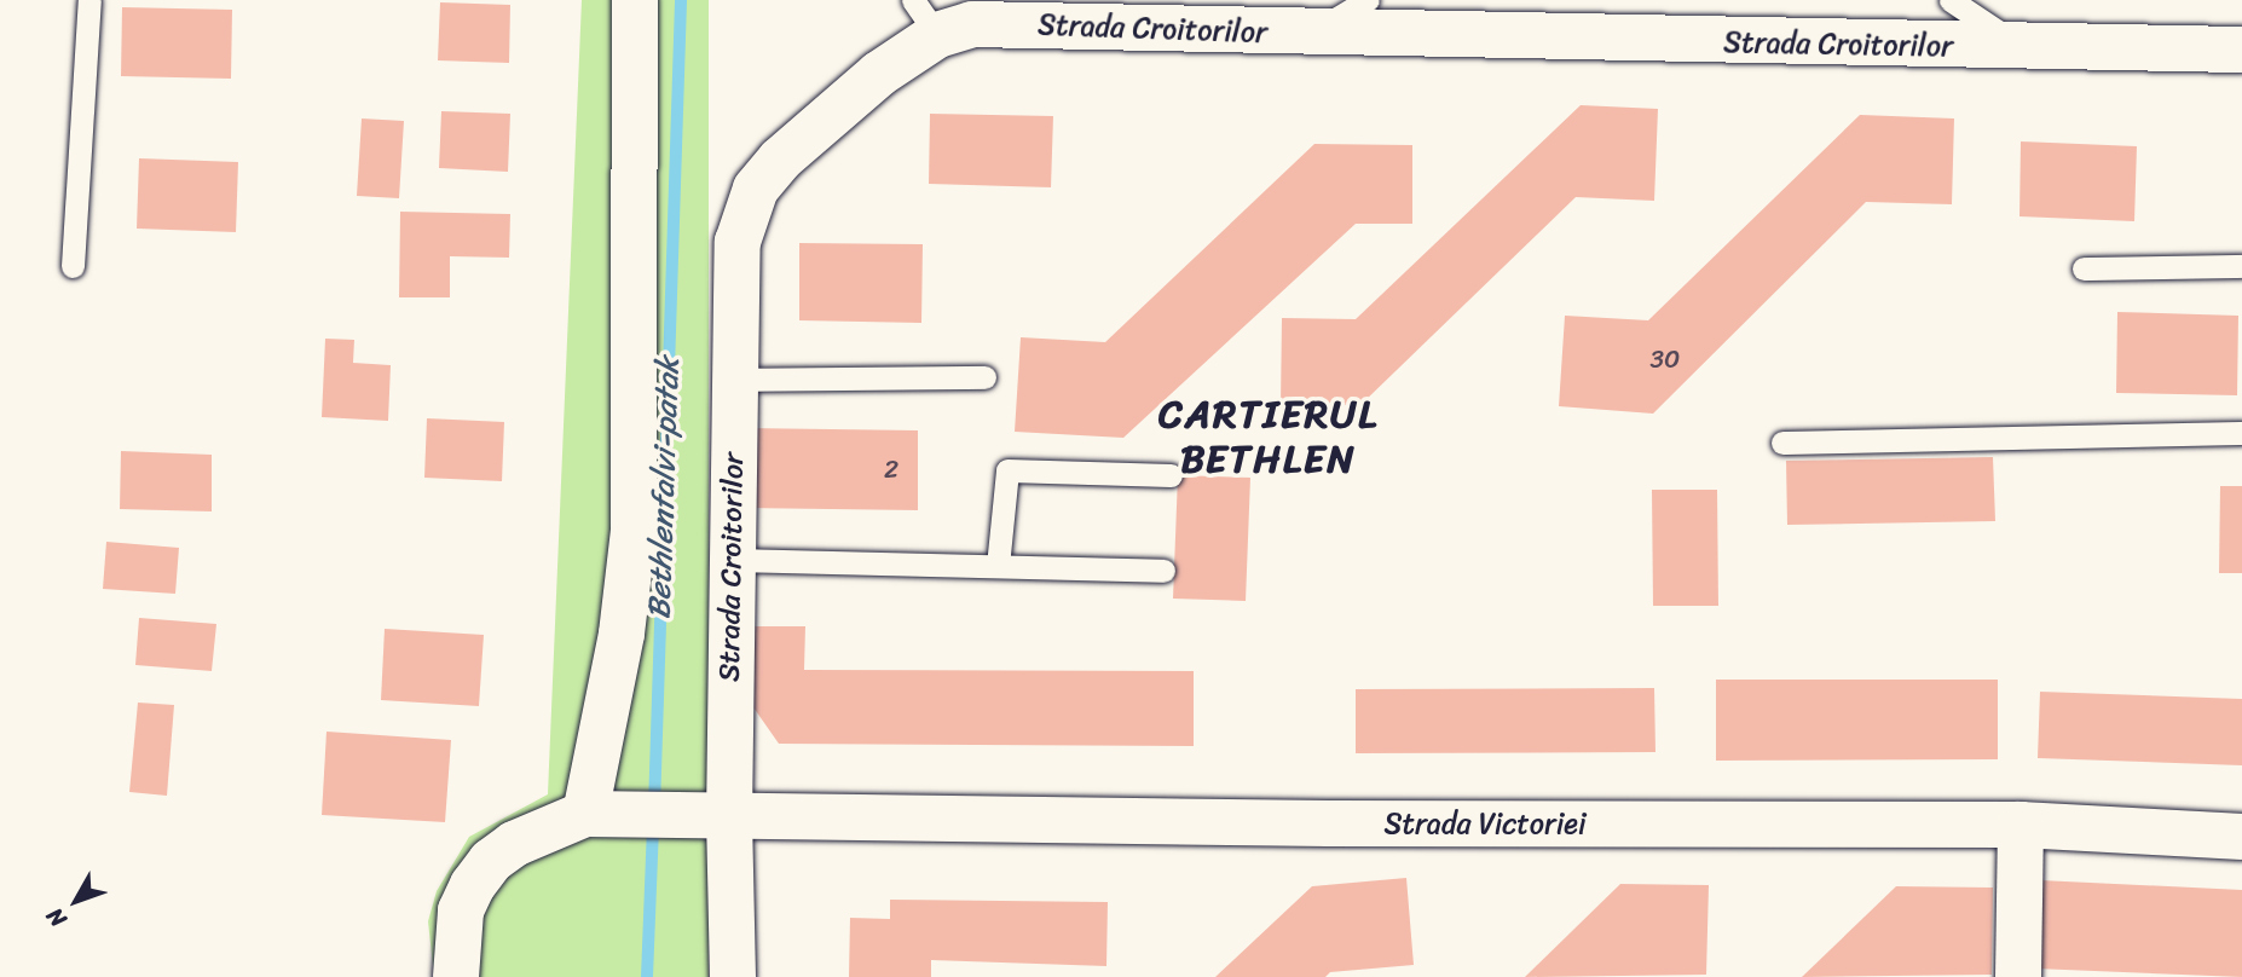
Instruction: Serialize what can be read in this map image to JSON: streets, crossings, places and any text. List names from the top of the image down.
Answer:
{
  "streets": {
    "street": ["Strada Croitorilor", "Strada Victoriei"]
  },
  "crossings": [
    ["Strada Croitorilor", "Strada Victoriei"]
  ],
  "districts": ["CARTIERUL BETHLEN"],
  "water": ["Bethlenfalvi-patak"],
  "house_numbers": ["30", "2"],
  "north": "bottom left"
}
